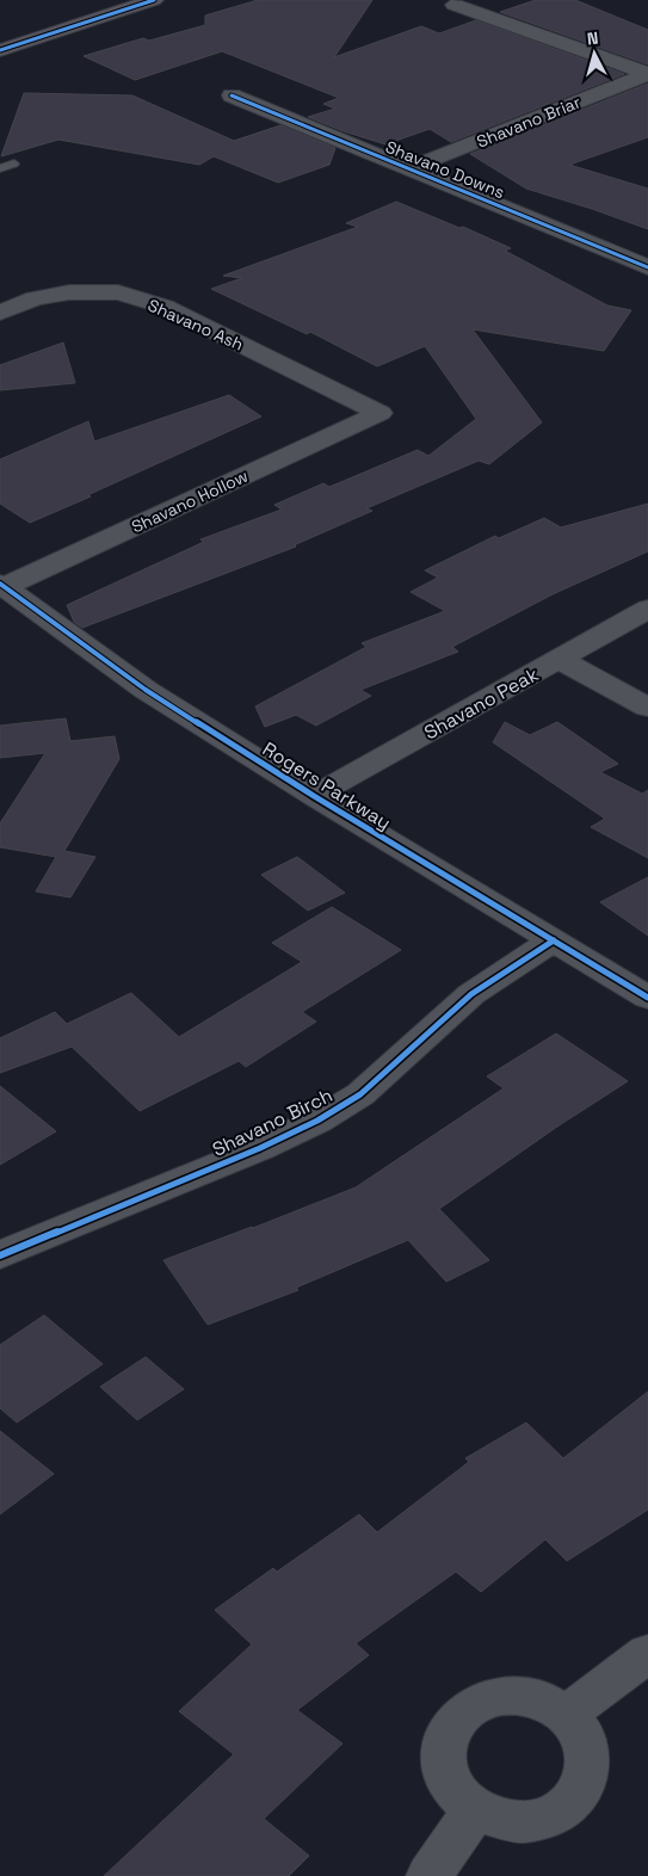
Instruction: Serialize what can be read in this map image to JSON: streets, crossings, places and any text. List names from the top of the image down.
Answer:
{
  "streets": {
    "street": [
      "Shavano Briar",
      "Shavano Downs",
      "Shavano Ash",
      "Shavano Hollow",
      "Shavano Peak",
      "Rogers Parkway",
      "Shavano Birch"
    ]
  },
  "crossings": [
    ["Shavano Briar", "Shavano Downs"],
    ["Shavano Ash", "Shavano Hollow"],
    ["Shavano Hollow", "Rogers Parkway"],
    ["Shavano Peak", "Rogers Parkway"],
    ["Rogers Parkway", "Shavano Birch"]
  ],
  "north": "top"
}
